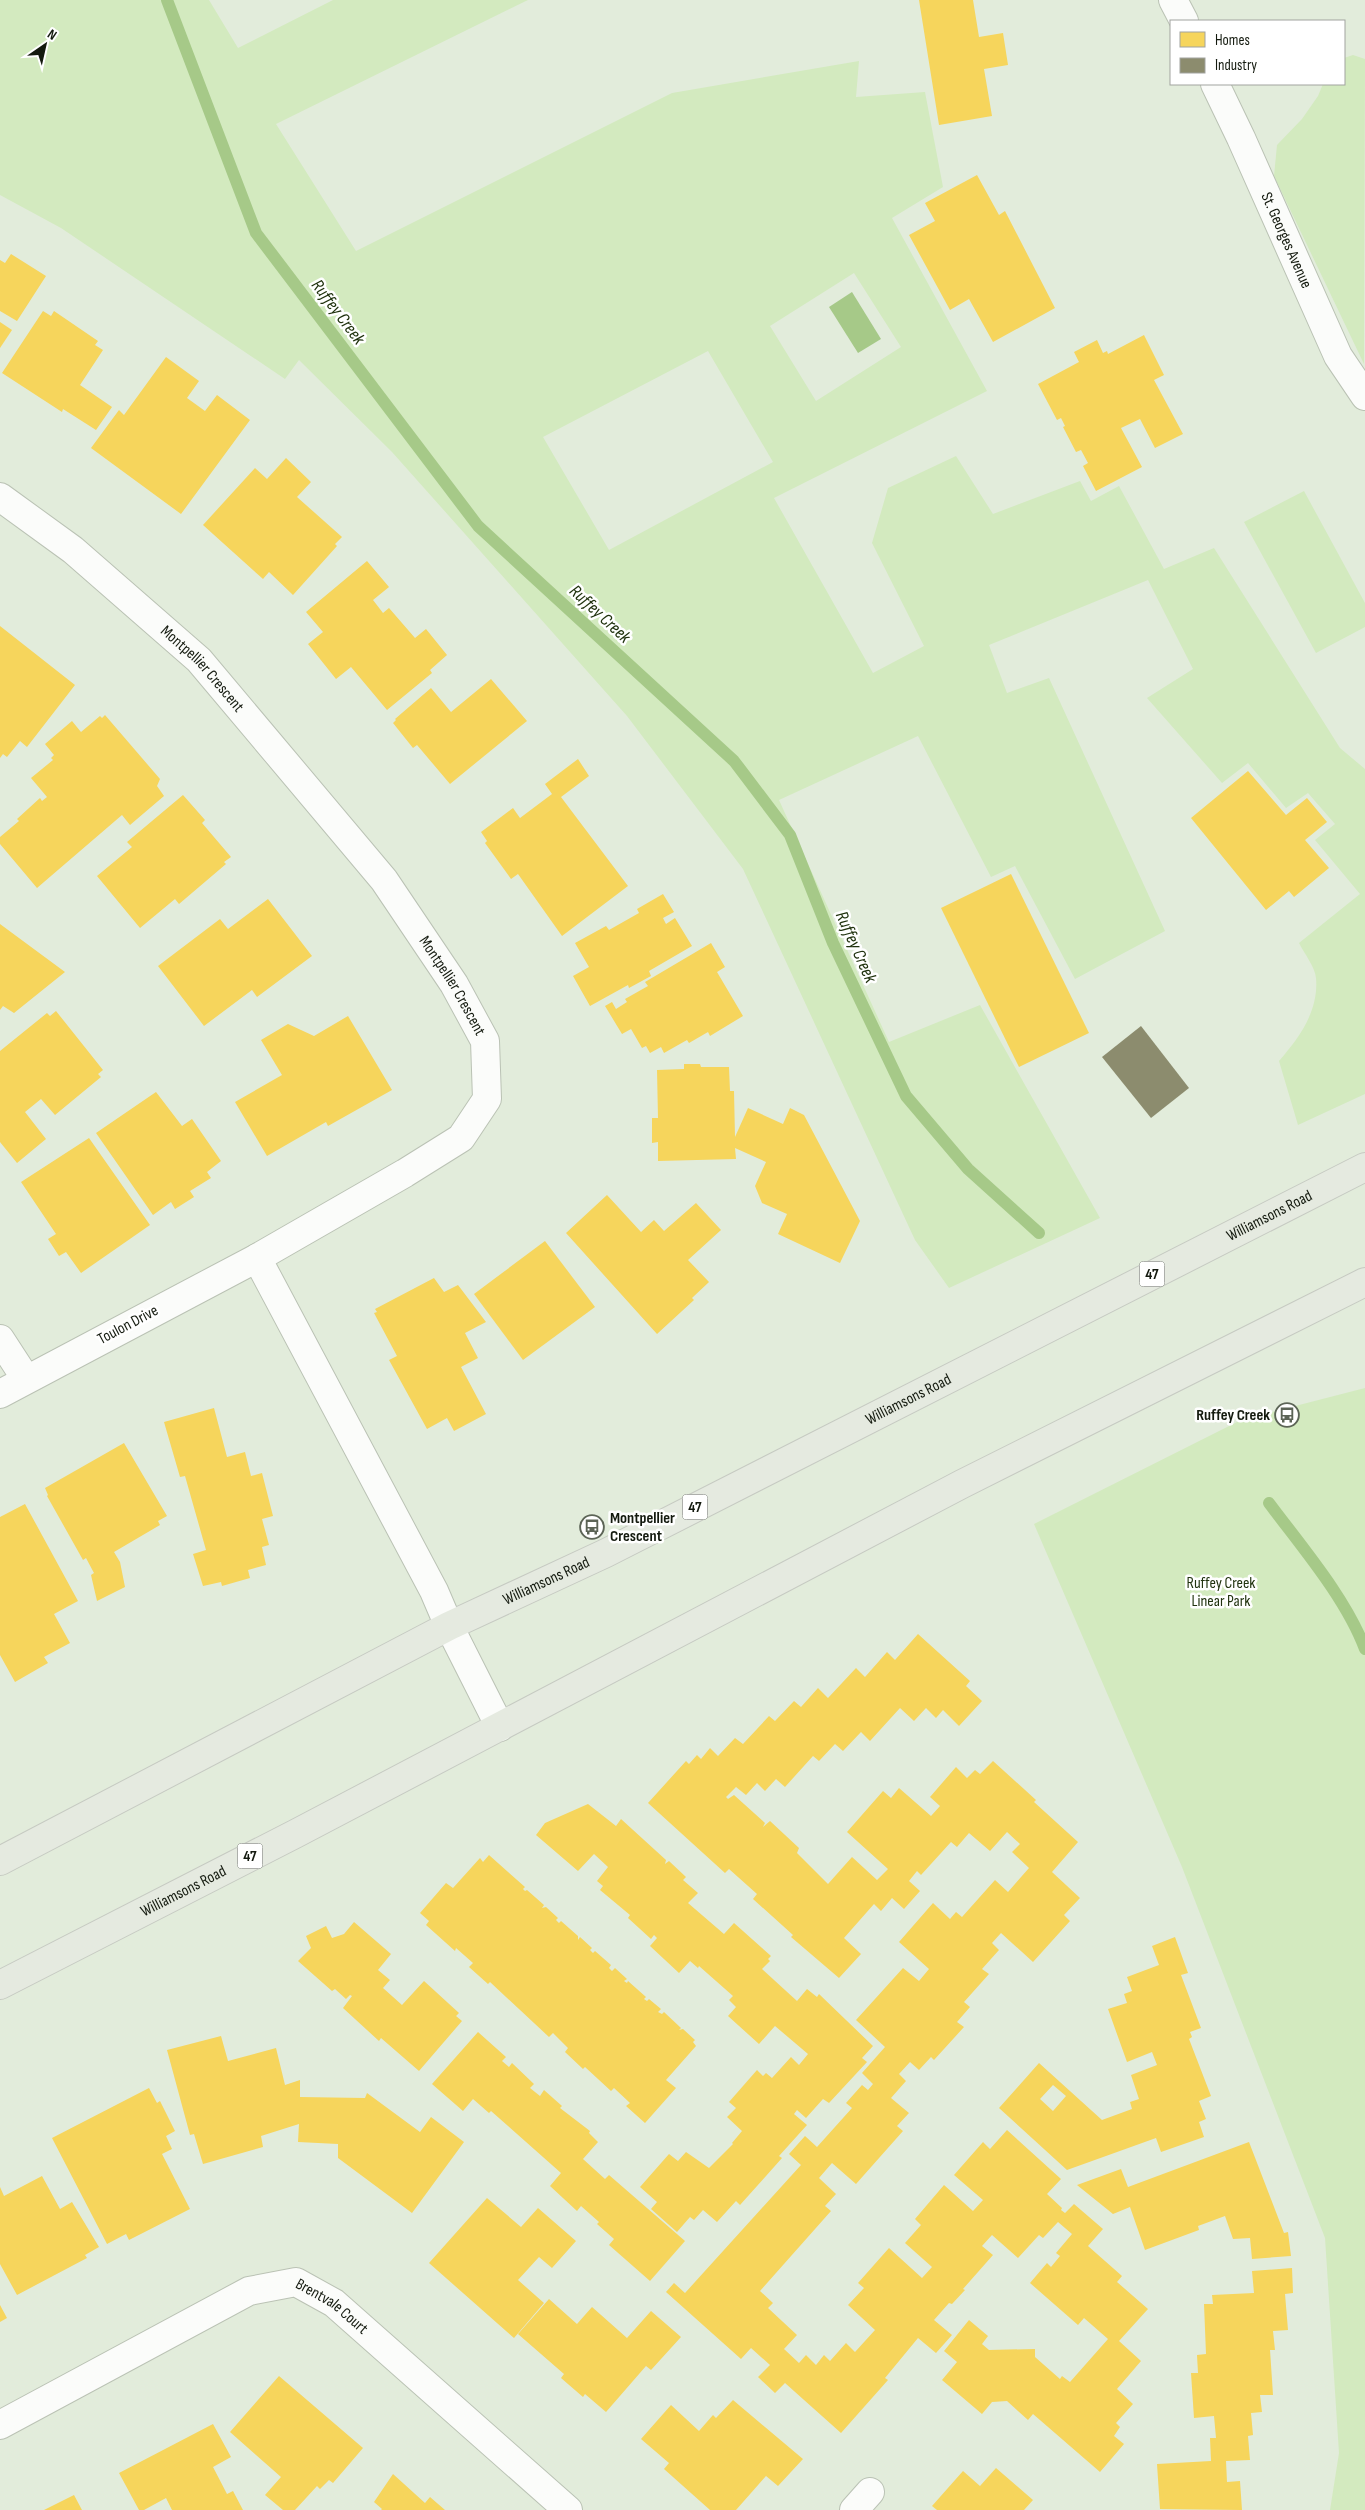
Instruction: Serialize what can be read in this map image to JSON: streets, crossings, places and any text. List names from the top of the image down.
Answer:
{
  "streets": {
    "main road": ["Williamsons Road", "47"],
    "street": [
      "St. Georges Avenue",
      "Montpellier Crescent",
      "Toulon Drive",
      "Brentvale Court"
    ]
  },
  "crossings": [
    ["Montpellier Crescent", "Toulon Drive"]
  ],
  "water": ["Ruffey Creek"],
  "parks": ["Ruffey Creek Linear Park"],
  "places": {
    "bus stop": ["Ruffey Creek", "Montpellier Crescent"]
  },
  "legend": ["Homes", "Industry"],
  "north": "top right"
}
